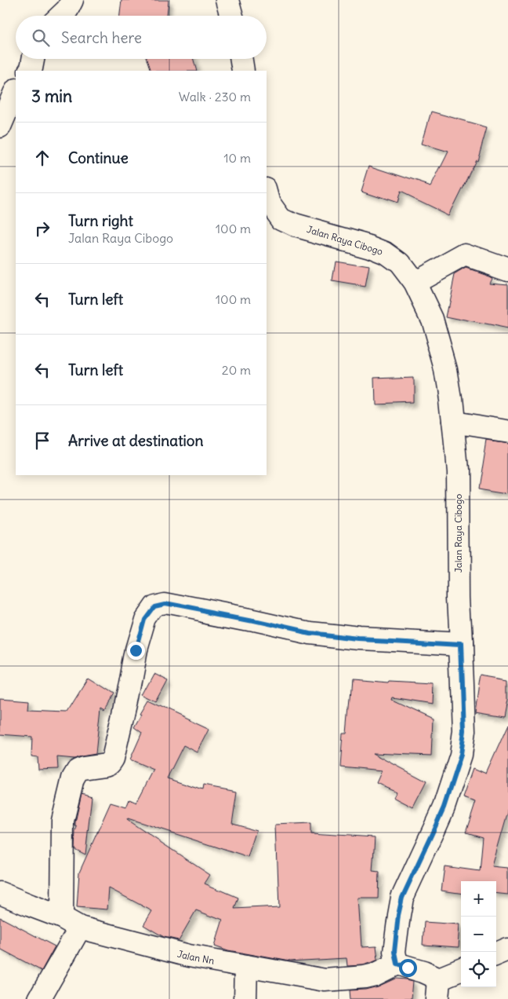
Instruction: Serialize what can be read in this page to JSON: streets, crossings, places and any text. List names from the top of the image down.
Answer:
{
  "streets": {
    "street": ["Jalan Raya Cibogo", "Jalan Nn"]
  },
  "crossings": [
    ["Jalan Raya Cibogo", "Jalan Nn"]
  ],
  "page": {
    "search": "Search here",
    "heading": ["3 min", "Walk · 230 m"],
    "list": [
      ["Continue", "10 m"],
      ["Turn right", "Jalan Raya Cibogo", "100 m"],
      ["Turn left", "100 m"],
      ["Turn left", "20 m"],
      "Arrive at destination"
    ],
    "map_buttons": ["+", "−"]
  }
}
